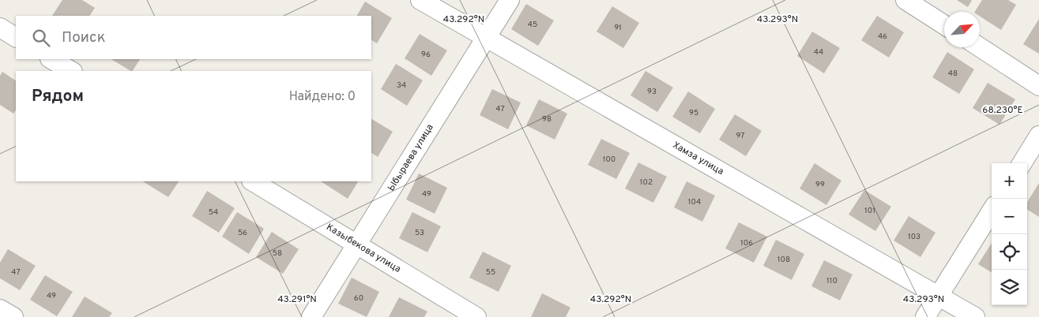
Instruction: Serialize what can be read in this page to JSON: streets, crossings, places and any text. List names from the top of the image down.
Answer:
{
  "streets": {
    "street": ["Хамза улица", "Ыбыраева улица", "Казыбекова улица"]
  },
  "crossings": [
    ["Хамза улица", "Ыбыраева улица"],
    ["Ыбыраева улица", "Казыбекова улица"]
  ],
  "house_numbers": [
    "45",
    "91",
    "46",
    "44",
    "96",
    "48",
    "34",
    "93",
    "47",
    "95",
    "98",
    "97",
    "100",
    "102",
    "99",
    "49",
    "104",
    "101",
    "54",
    "56",
    "53",
    "103",
    "106",
    "58",
    "108",
    "47",
    "55",
    "110",
    "49",
    "60"
  ],
  "north": "top right",
  "page": {
    "search": "Поиск",
    "heading": ["Рядом", "Найдено: 0"],
    "map_buttons": ["+", "−"]
  },
  "coordinates": [
    "43.292°N",
    "43.293°N",
    "68.230°E",
    "43.291°N"
  ]
}
